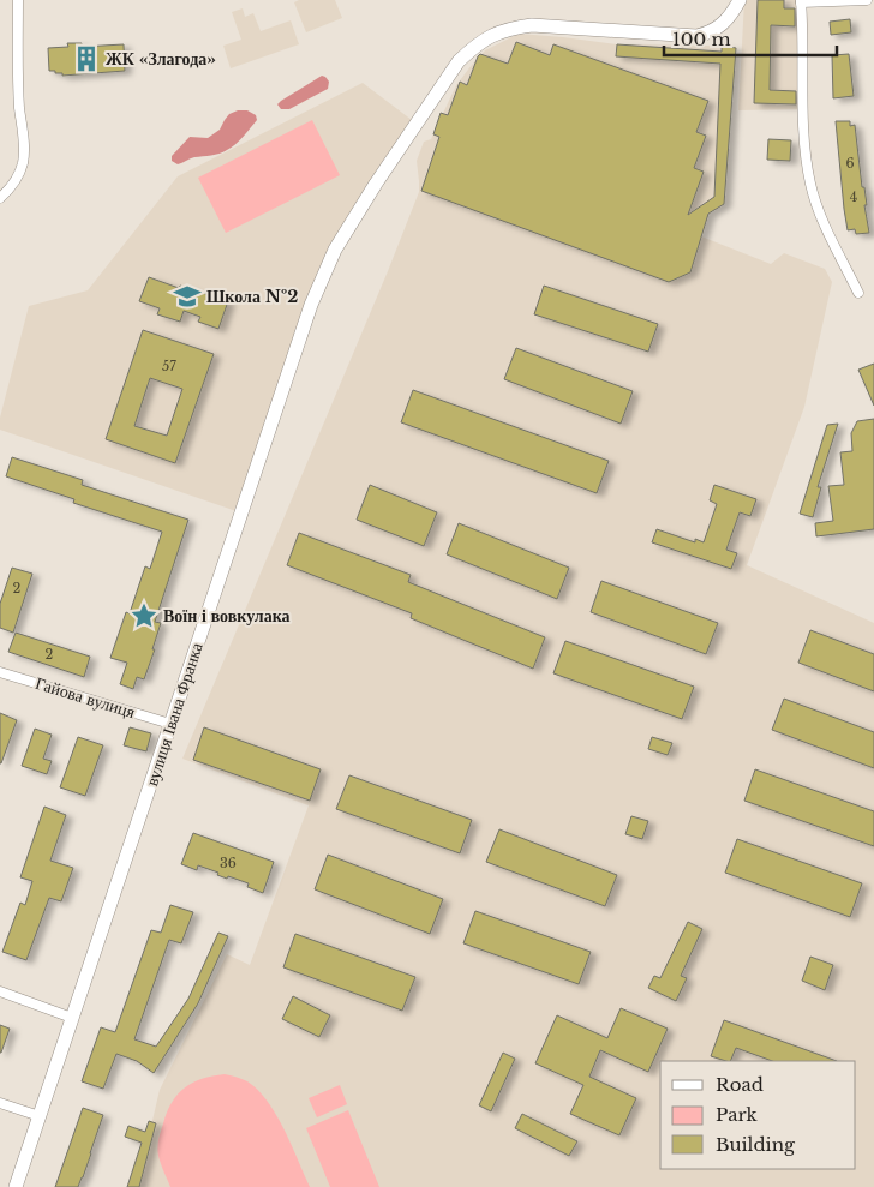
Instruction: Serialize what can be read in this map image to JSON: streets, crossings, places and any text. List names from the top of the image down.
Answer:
{
  "streets": {
    "main road": ["вулиця Івана Франка"],
    "street": ["Гайова вулиця"]
  },
  "crossings": [
    ["Гайова вулиця", "вулиця Івана Франка"]
  ],
  "places": {
    "building": ["ЖК «Злагода»"],
    "school or university": ["Школа №2"],
    "place": ["Воїн і вовкулака"]
  },
  "house_numbers": [
    "6",
    "4",
    "57",
    "2",
    "2",
    "36"
  ],
  "legend": ["Road", "Park", "Building"],
  "scale_bar": "100 m"
}
